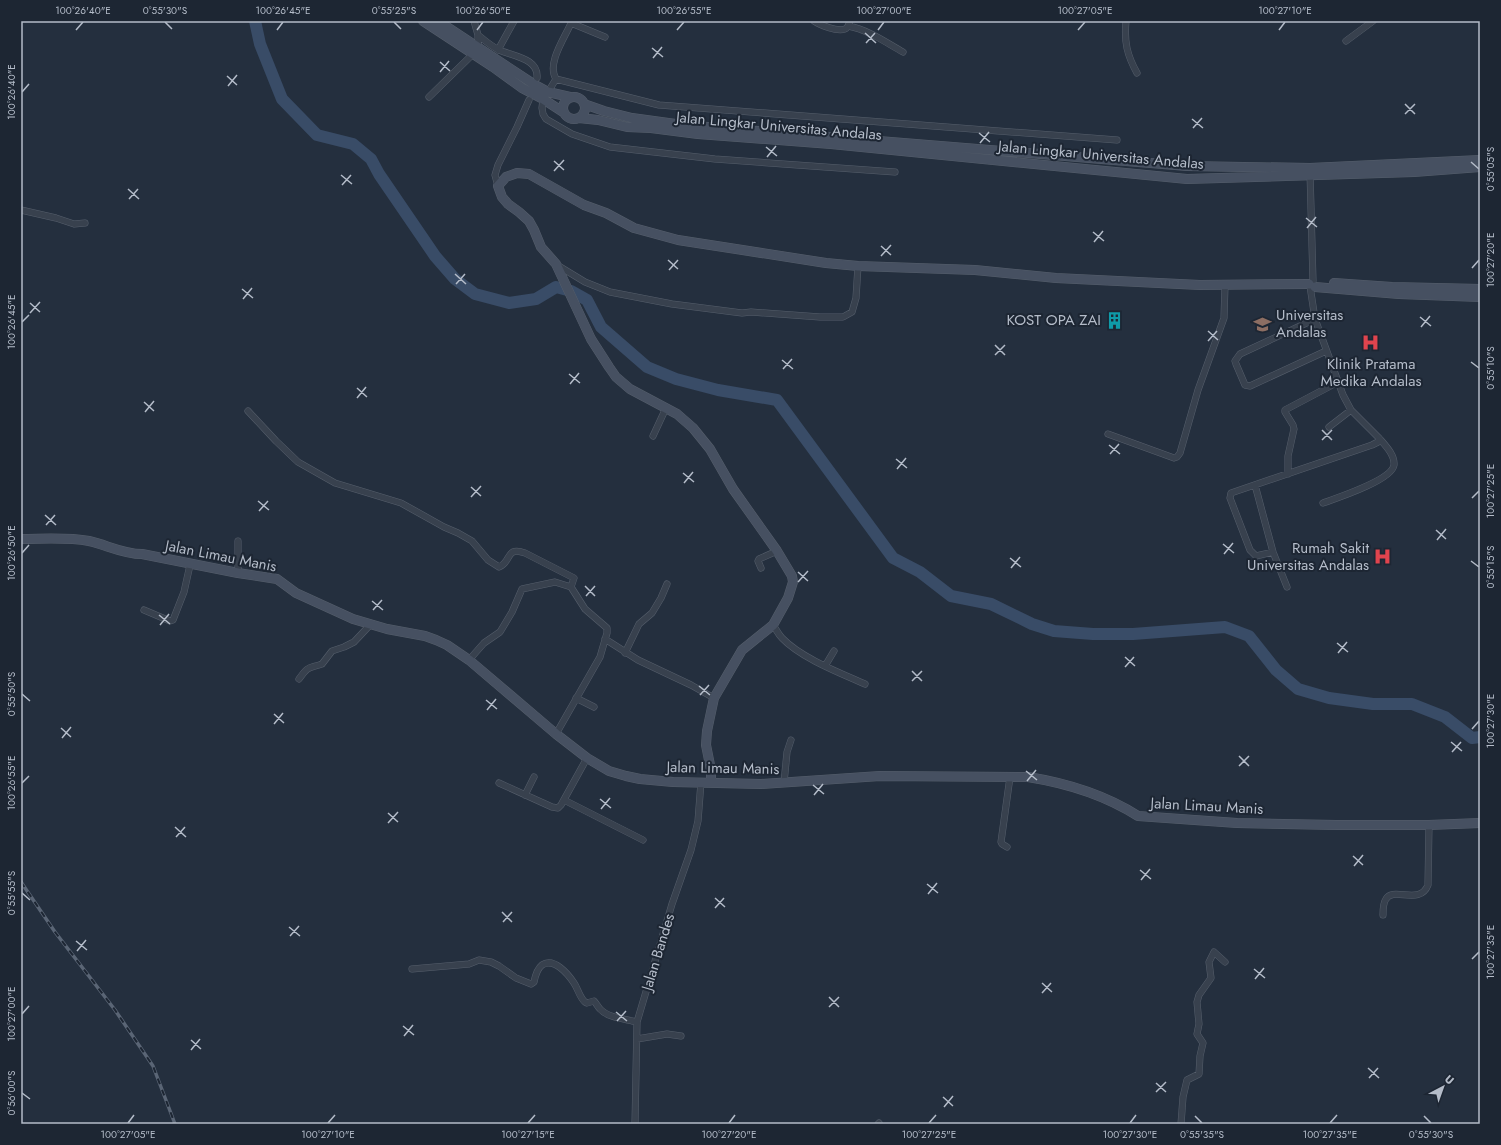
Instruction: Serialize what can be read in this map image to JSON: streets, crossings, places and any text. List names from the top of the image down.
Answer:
{
  "streets": {
    "street": ["Jalan Lingkar Universitas Andalas", "Jalan Limau Manis", "Jalan Bandes"]
  },
  "crossings": [
    ["Jalan Limau Manis", "Jalan Bandes"]
  ],
  "places": {
    "building": ["KOST OPA ZAI"],
    "school or university": ["Universitas Andalas"],
    "hospital": ["Klinik Pratama Medika Andalas", "Rumah Sakit Universitas Andalas"]
  },
  "north": "top right",
  "coordinates": [
    "100°26'40\"E",
    "0°55'30\"S",
    "100°26'45\"E",
    "0°55'25\"S",
    "100°26'50\"E",
    "100°26'55\"E",
    "100°27'00\"E",
    "100°27'05\"E",
    "100°27'10\"E",
    "0°55'05\"S",
    "100°27'20\"E",
    "0°55'10\"S",
    "100°27'25\"E",
    "0°55'15\"S",
    "0°55'50\"S",
    "100°27'30\"E",
    "0°55'55\"S",
    "100°27'35\"E",
    "0°56'00\"S",
    "100°27'15\"E",
    "0°55'35\"S"
  ]
}
